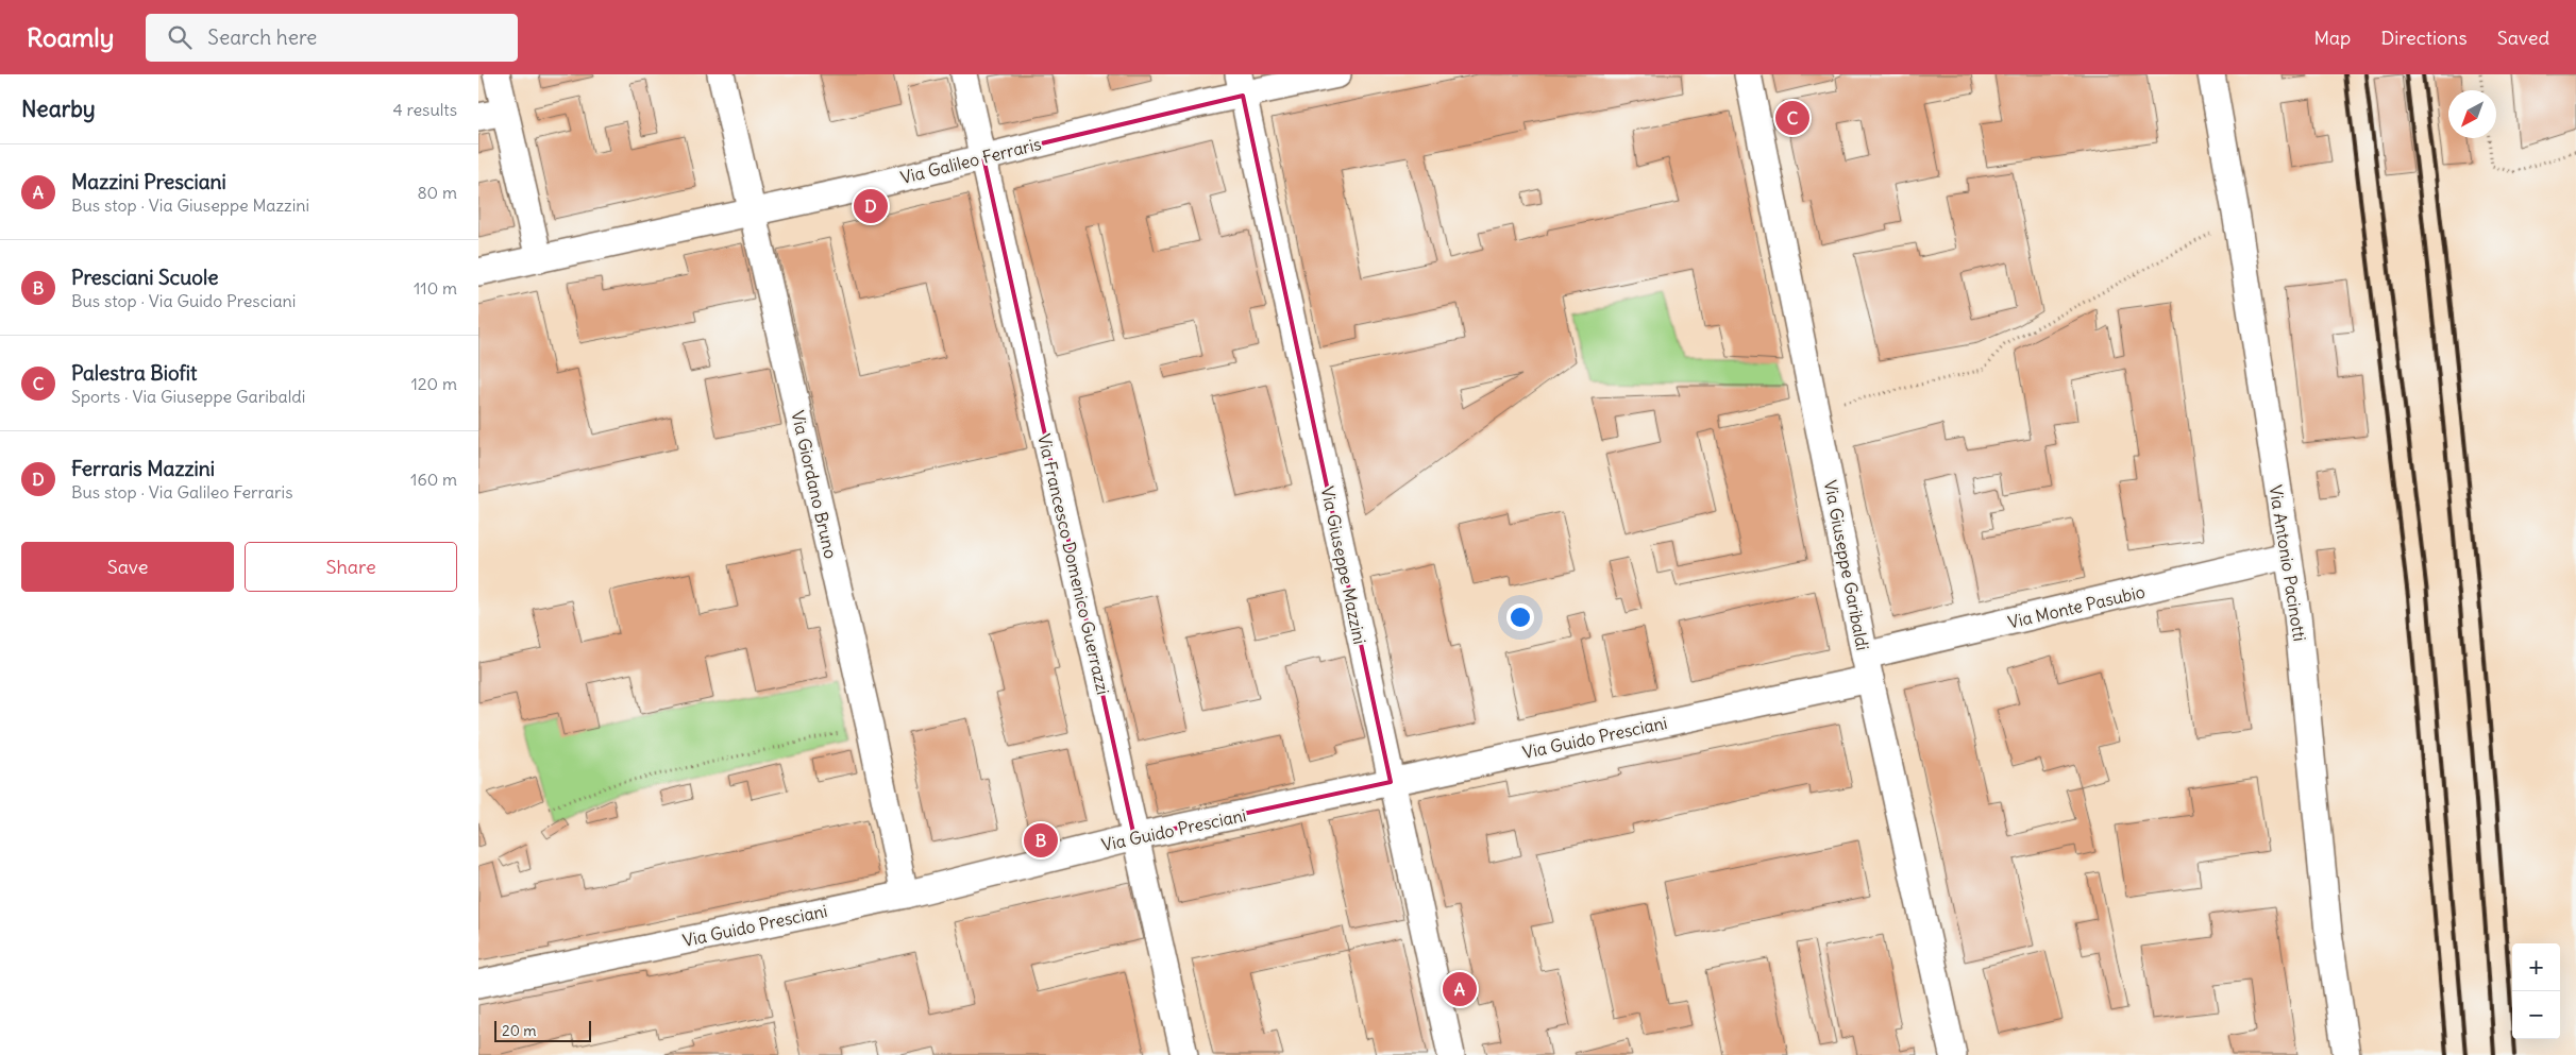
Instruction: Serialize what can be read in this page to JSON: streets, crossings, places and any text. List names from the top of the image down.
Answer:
{
  "streets": {
    "street": [
      "Via Galileo Ferraris",
      "Via Giordano Bruno",
      "Via Antonio Pacinotti",
      "Via Francesco Domenico Guerrazzi",
      "Via Giuseppe Mazzini",
      "Via Giuseppe Garibaldi",
      "Via Monte Pasubio",
      "Via Guido Presciani"
    ]
  },
  "crossings": [
    ["Via Galileo Ferraris", "Via Giordano Bruno"],
    ["Via Galileo Ferraris", "Via Francesco Domenico Guerrazzi"],
    ["Via Galileo Ferraris", "Via Giuseppe Mazzini"],
    ["Via Giordano Bruno", "Via Guido Presciani"],
    ["Via Antonio Pacinotti", "Via Monte Pasubio"],
    ["Via Francesco Domenico Guerrazzi", "Via Guido Presciani"],
    ["Via Giuseppe Mazzini", "Via Guido Presciani"],
    ["Via Giuseppe Garibaldi", "Via Monte Pasubio"],
    ["Via Giuseppe Garibaldi", "Via Guido Presciani"],
    ["Via Monte Pasubio", "Via Guido Presciani"]
  ],
  "scale_bar": "20 m",
  "north": "bottom left",
  "page": {
    "header": "Roamly",
    "search": "Search here",
    "nav": ["Map", "Directions", "Saved"],
    "heading": ["Nearby", "4 results"],
    "pins": [
      "C",
      "D",
      "B",
      "A"
    ],
    "list": [
      {
        "mark": "A",
        "name": "Mazzini Presciani",
        "note": "Bus stop · Via Giuseppe Mazzini",
        "value": "80 m"
      },
      {
        "mark": "B",
        "name": "Presciani Scuole",
        "note": "Bus stop · Via Guido Presciani",
        "value": "110 m"
      },
      {
        "mark": "C",
        "name": "Palestra Biofit",
        "note": "Sports · Via Giuseppe Garibaldi",
        "value": "120 m"
      },
      {
        "mark": "D",
        "name": "Ferraris Mazzini",
        "note": "Bus stop · Via Galileo Ferraris",
        "value": "160 m"
      }
    ],
    "buttons": ["Save", "Share"],
    "map_buttons": ["+", "−"],
    "scale": "20 m"
  }
}
